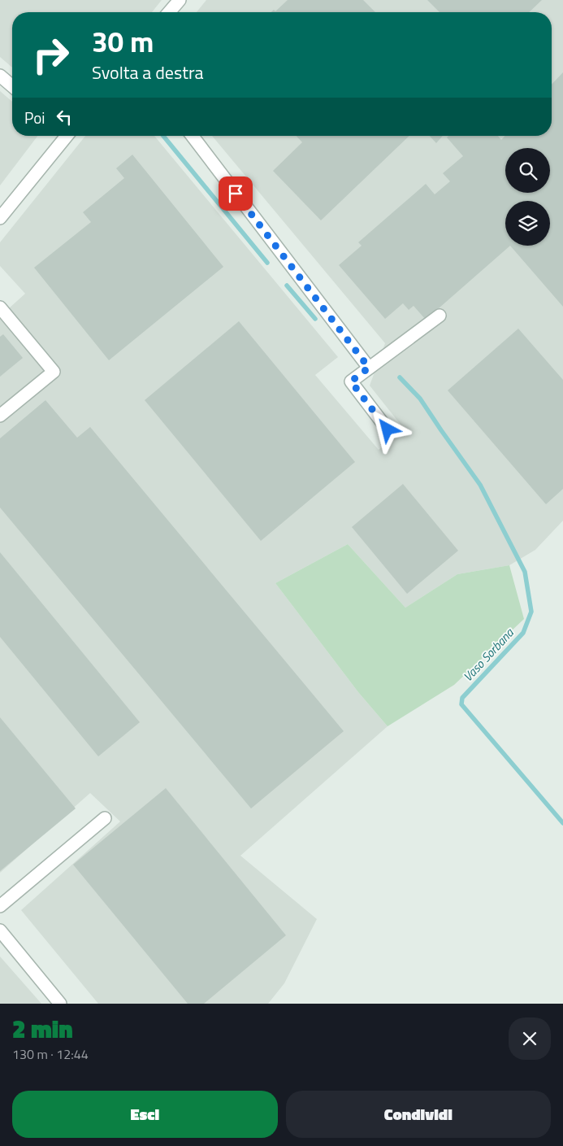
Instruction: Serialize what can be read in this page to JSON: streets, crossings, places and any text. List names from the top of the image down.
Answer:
{
  "water": ["Vaso Sorbana"],
  "page": {
    "turn": ["30 m", "Svolta a destra"],
    "then": "Poi",
    "heading": ["2 min", "130 m · 12:44"],
    "buttons": ["Esci", "Condividi"]
  }
}
